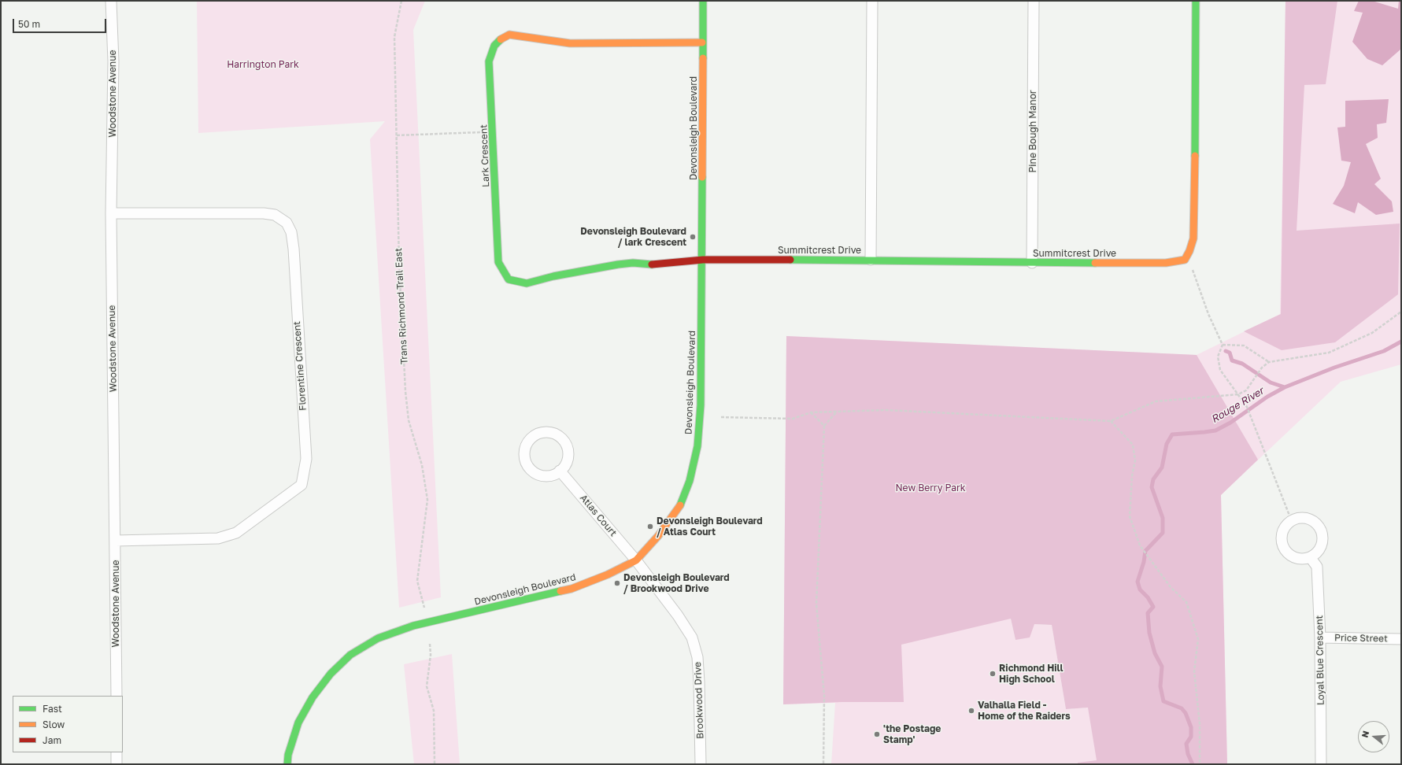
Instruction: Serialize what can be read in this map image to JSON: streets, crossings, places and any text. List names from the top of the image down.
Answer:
{
  "streets": {
    "street": [
      "Woodstone Avenue",
      "Devonsleigh Boulevard",
      "Pine Bough Manor",
      "Lark Crescent",
      "Summitcrest Drive",
      "Florentine Crescent",
      "Atlas Court",
      "Price Street",
      "Loyal Blue Crescent",
      "Brookwood Drive"
    ],
    "path": ["Trans Richmond Trail East"]
  },
  "crossings": [
    ["Woodstone Avenue", "Florentine Crescent"],
    ["Devonsleigh Boulevard", "Lark Crescent"],
    ["Devonsleigh Boulevard", "Summitcrest Drive"],
    ["Devonsleigh Boulevard", "Atlas Court"],
    ["Devonsleigh Boulevard", "Brookwood Drive"],
    ["Pine Bough Manor", "Summitcrest Drive"],
    ["Lark Crescent", "Summitcrest Drive"],
    ["Atlas Court", "Brookwood Drive"],
    ["Price Street", "Loyal Blue Crescent"]
  ],
  "water": ["Rouge River"],
  "parks": ["Harrington Park", "New Berry Park"],
  "places": [
    "Devonsleigh Boulevard / lark Crescent",
    "Devonsleigh Boulevard / Atlas Court",
    "Devonsleigh Boulevard / Brookwood Drive",
    "Richmond Hill High School",
    "Valhalla Field - Home of the Raiders",
    "'the Postage Stamp'"
  ],
  "legend": ["Fast", "Slow", "Jam"],
  "scale_bar": "50 m",
  "north": "left"
}
